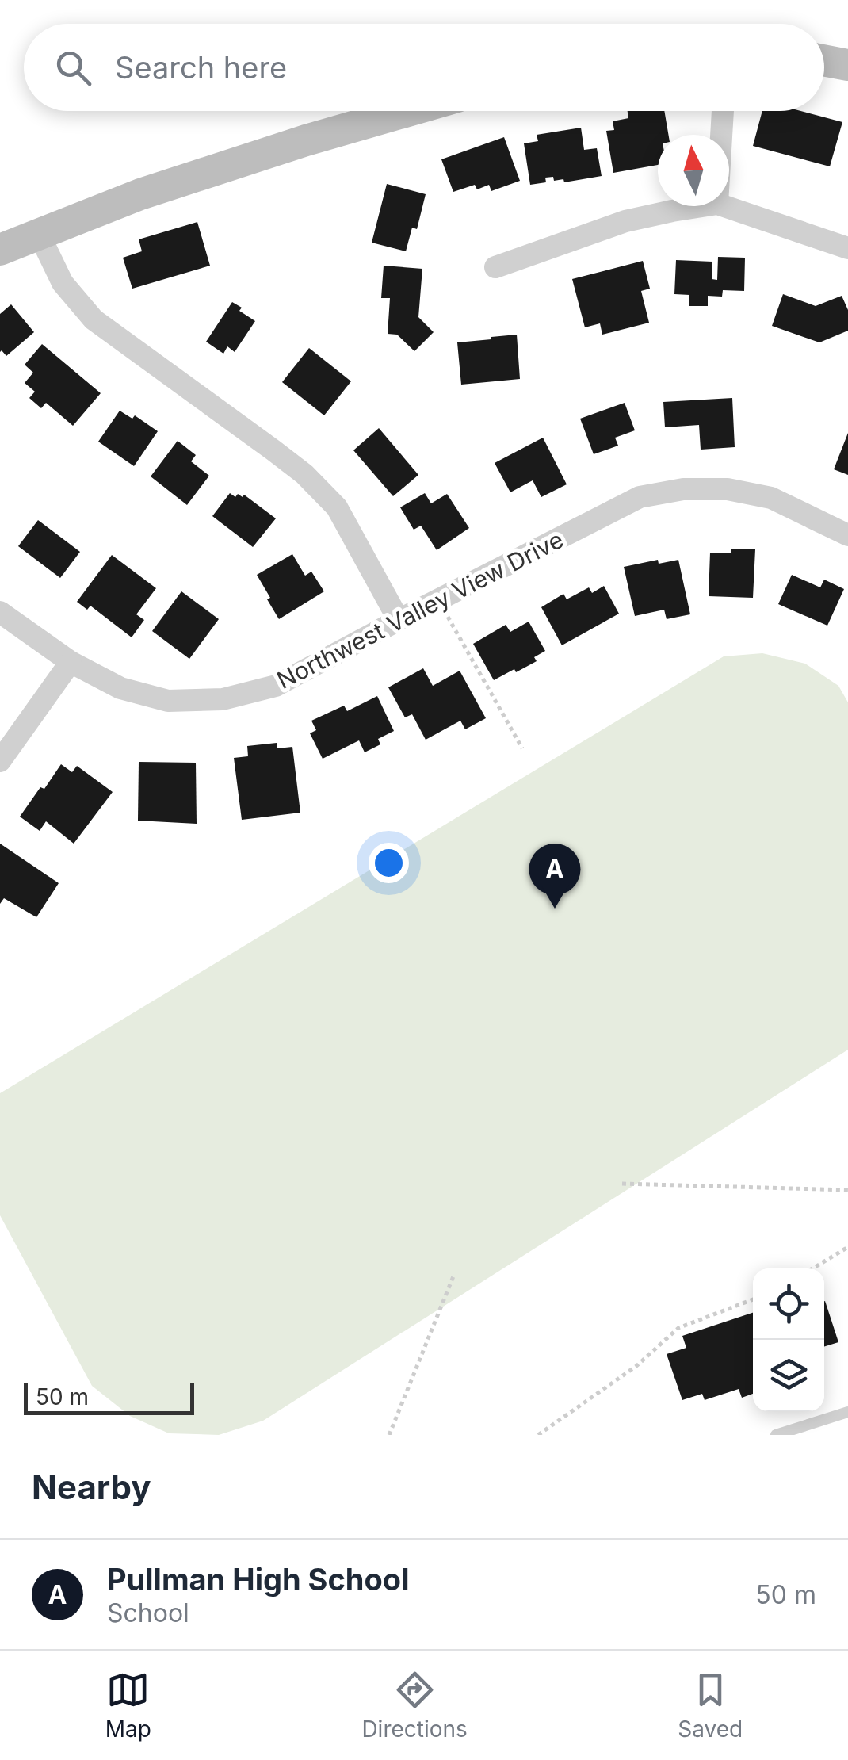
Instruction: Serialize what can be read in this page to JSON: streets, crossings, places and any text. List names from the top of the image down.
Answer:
{
  "streets": {
    "street": ["Northwest Valley View Drive"]
  },
  "scale_bar": "50 m",
  "north": "top",
  "page": {
    "search": "Search here",
    "pins": "A",
    "scale": "50 m",
    "heading": "Nearby",
    "list": [
      {
        "mark": "A",
        "name": "Pullman High School",
        "note": "School",
        "value": "50 m"
      }
    ],
    "nav": ["Map", "Directions", "Saved"]
  }
}
